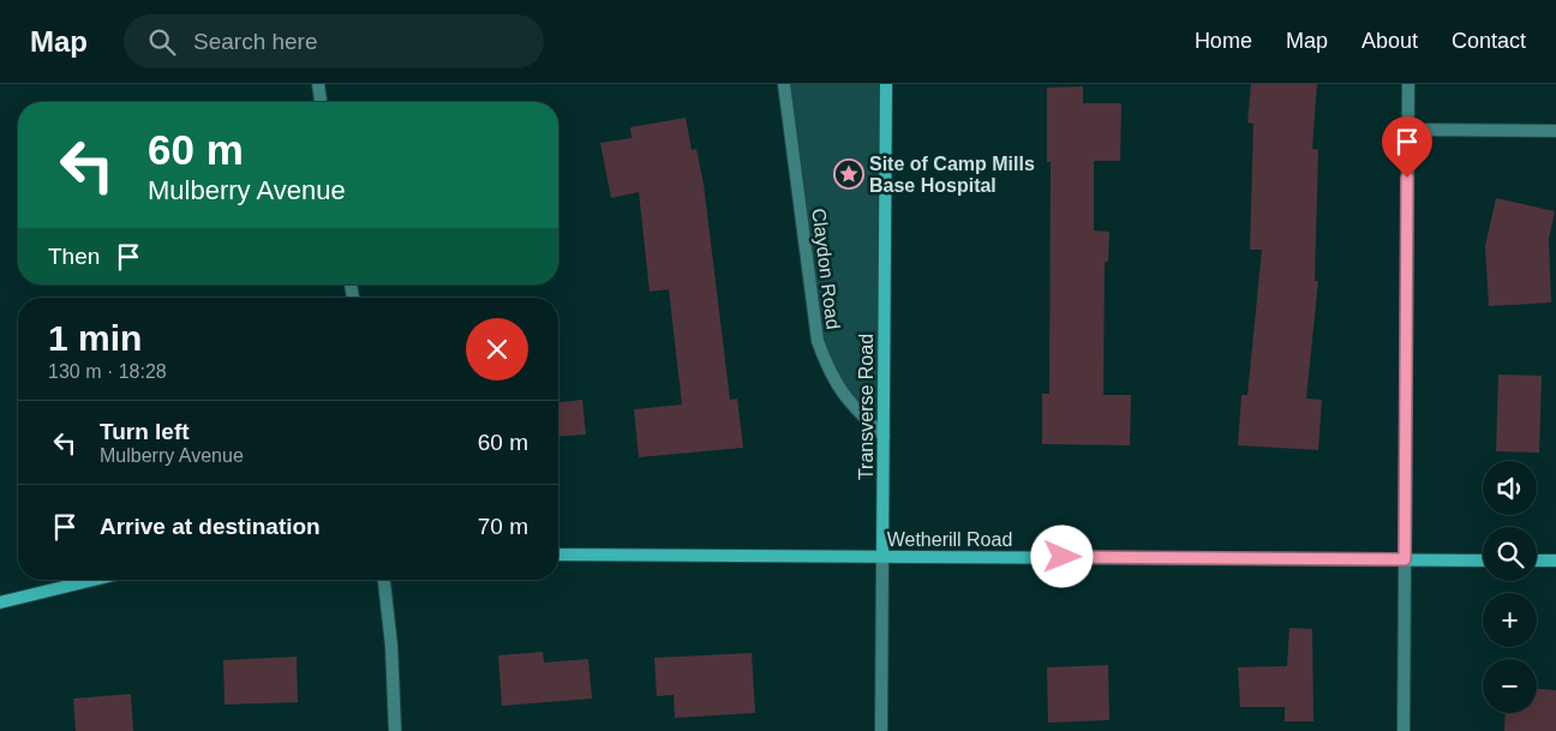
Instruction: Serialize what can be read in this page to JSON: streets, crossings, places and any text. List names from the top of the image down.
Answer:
{
  "streets": {
    "street": ["Claydon Road", "Transverse Road", "Wetherill Road"]
  },
  "crossings": [
    ["Claydon Road", "Transverse Road"],
    ["Transverse Road", "Wetherill Road"]
  ],
  "places": {
    "place": ["Site of Camp Mills Base Hospital"]
  },
  "page": {
    "header": "Map",
    "search": "Search here",
    "nav": [
      "Home",
      "Map",
      "About",
      "Contact"
    ],
    "turn": ["60 m", "Mulberry Avenue"],
    "then": "Then",
    "heading": ["1 min", "130 m · 18:28"],
    "list": [
      {
        "name": "Turn left",
        "note": "Mulberry Avenue",
        "value": "60 m"
      },
      {
        "name": "Arrive at destination",
        "value": "70 m"
      }
    ],
    "map_buttons": ["+", "−"]
  }
}
